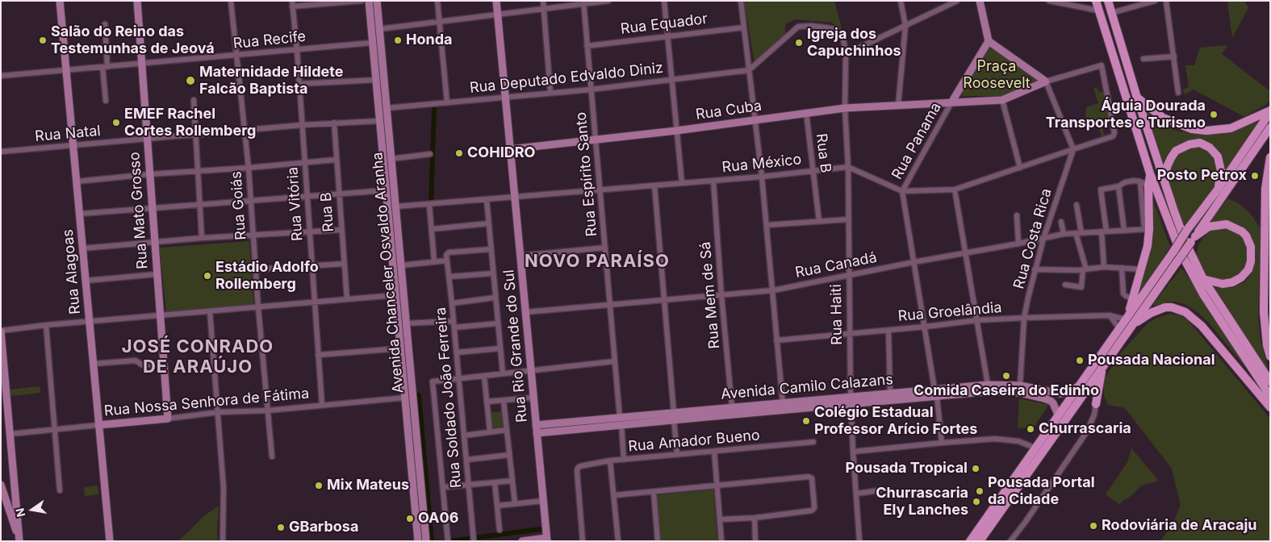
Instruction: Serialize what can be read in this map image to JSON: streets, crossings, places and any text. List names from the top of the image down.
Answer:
{
  "streets": {
    "street": [
      "Rua Equador",
      "Rua Recife",
      "Rua Deputado Edvaldo Diniz",
      "Rua Cuba",
      "Rua Natal",
      "Rua Panama",
      "Rua B",
      "Rua México",
      "Rua Espírito Santo",
      "Rua Vitória",
      "Rua Goiás",
      "Rua Mato Grosso",
      "Rua Costa Rica",
      "Rua Canadá",
      "Rua Alagoas",
      "Avenida Chanceler Osvaldo Aranha",
      "Rua Mem de Sá",
      "Rua Groelândia",
      "Rua Haiti",
      "Rua Rio Grande do Sul",
      "Avenida Camilo Calazans",
      "Rua Soldado João Ferreira",
      "Rua Nossa Senhora de Fátima",
      "Rua Amador Bueno"
    ]
  },
  "crossings": [
    ["Rua Equador", "Rua Espírito Santo"],
    ["Rua Recife", "Rua Vitória"],
    ["Rua Recife", "Rua Goiás"],
    ["Rua Recife", "Rua Mato Grosso"],
    ["Rua Recife", "Rua Alagoas"],
    ["Rua Recife", "Avenida Chanceler Osvaldo Aranha"],
    ["Rua Deputado Edvaldo Diniz", "Rua Espírito Santo"],
    ["Rua Deputado Edvaldo Diniz", "Avenida Chanceler Osvaldo Aranha"],
    ["Rua Deputado Edvaldo Diniz", "Rua Haiti"],
    ["Rua Deputado Edvaldo Diniz", "Rua Rio Grande do Sul"],
    ["Rua Cuba", "Rua Panama"],
    ["Rua Cuba", "Rua B"],
    ["Rua Cuba", "Rua Espírito Santo"],
    ["Rua Cuba", "Rua Haiti"],
    ["Rua Cuba", "Rua Rio Grande do Sul"],
    ["Rua Natal", "Rua B"],
    ["Rua Natal", "Rua Vitória"],
    ["Rua Natal", "Rua Goiás"],
    ["Rua Natal", "Rua Mato Grosso"],
    ["Rua Natal", "Rua Alagoas"],
    ["Rua Natal", "Avenida Chanceler Osvaldo Aranha"],
    ["Rua Panama", "Rua México"],
    ["Rua B", "Rua México"],
    ["Rua México", "Rua Espírito Santo"],
    ["Rua México", "Rua Costa Rica"],
    ["Rua México", "Avenida Chanceler Osvaldo Aranha"],
    ["Rua México", "Rua Mem de Sá"],
    ["Rua México", "Rua Haiti"],
    ["Rua México", "Rua Rio Grande do Sul"],
    ["Rua Espírito Santo", "Rua Canadá"],
    ["Rua Espírito Santo", "Avenida Camilo Calazans"],
    ["Rua Espírito Santo", "Rua Amador Bueno"],
    ["Rua Vitória", "Rua Nossa Senhora de Fátima"],
    ["Rua Goiás", "Rua Nossa Senhora de Fátima"],
    ["Rua Mato Grosso", "Rua Nossa Senhora de Fátima"],
    ["Rua Costa Rica", "Rua Canadá"],
    ["Rua Costa Rica", "Rua Groelândia"],
    ["Rua Costa Rica", "Avenida Camilo Calazans"],
    ["Rua Canadá", "Rua Mem de Sá"],
    ["Rua Canadá", "Rua Haiti"],
    ["Rua Canadá", "Rua Rio Grande do Sul"],
    ["Rua Alagoas", "Rua Nossa Senhora de Fátima"],
    ["Avenida Chanceler Osvaldo Aranha", "Rua Nossa Senhora de Fátima"],
    ["Rua Mem de Sá", "Avenida Camilo Calazans"],
    ["Rua Groelândia", "Rua Haiti"],
    ["Rua Haiti", "Avenida Camilo Calazans"],
    ["Rua Rio Grande do Sul", "Avenida Camilo Calazans"]
  ],
  "districts": ["NOVO PARAÍSO", "JOSÉ CONRADO DE ARAÚJO"],
  "parks": ["Praça Roosevelt"],
  "places": [
    "Salão do Reino das Testemunhas de Jeová",
    "Honda",
    "Igreja dos Capuchinhos",
    "Maternidade Hildete Falcão Baptista",
    "Águia Dourada Transportes e Turismo",
    "EMEF Rachel Cortes Rollemberg",
    "COHIDRO",
    "Posto Petrox",
    "Estádio Adolfo Rollemberg",
    "Pousada Nacional",
    "Comida Caseira do Edinho",
    "Colégio Estadual Professor Arício Fortes",
    "Churrascaria",
    "Pousada Tropical",
    "Mix Mateus",
    "Pousada Portal da Cidade",
    "Churrascaria Ely Lanches",
    "OA06",
    "Rodoviária de Aracaju",
    "GBarbosa"
  ],
  "north": "left"
}
